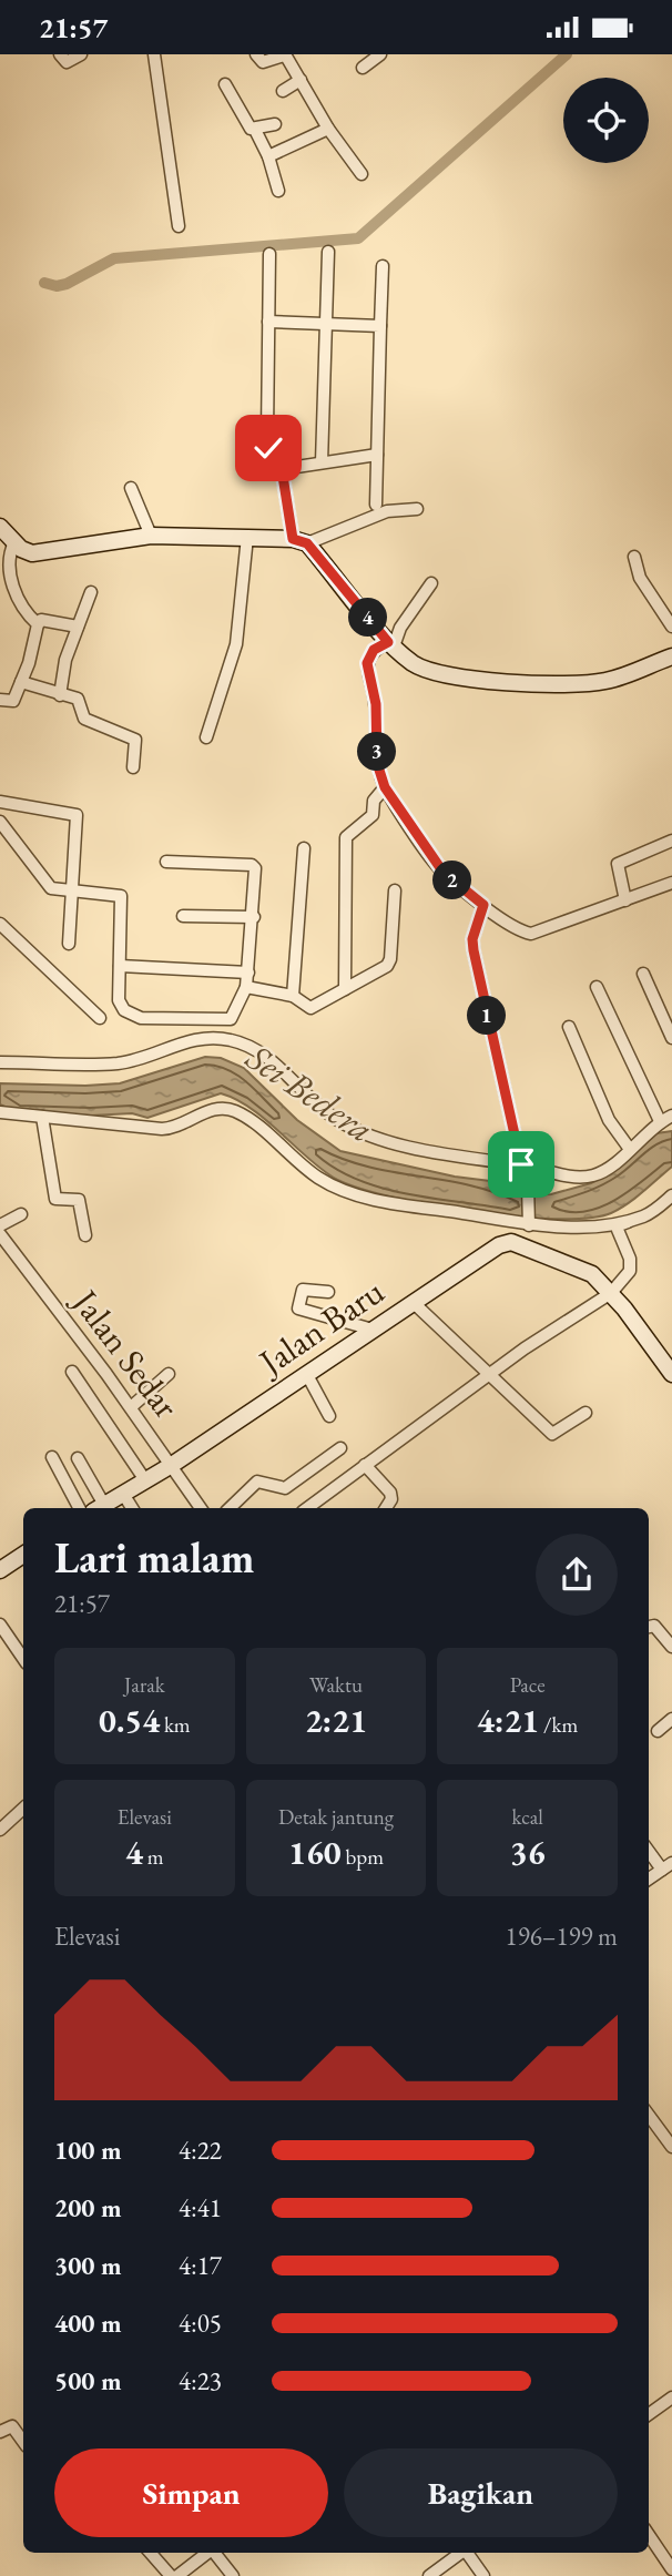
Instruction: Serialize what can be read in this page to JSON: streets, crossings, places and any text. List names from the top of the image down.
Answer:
{
  "streets": {
    "street": ["Jalan Baru", "Jalan Sedar"]
  },
  "crossings": [
    ["Jalan Baru", "Jalan Sedar"]
  ],
  "water": ["Sei Bedera"],
  "page": {
    "status": "21:57",
    "pins": [
      "4",
      "3",
      "2",
      "1"
    ],
    "heading": ["Lari malam", "21:57"],
    "stats": [
      ["Jarak", "0.54 km"],
      ["Waktu", "2:21"],
      ["Pace", "4:21 /km"],
      ["Elevasi", "4 m"],
      ["Detak jantung", "160 bpm"],
      ["kcal", "36"]
    ],
    "chart": ["Elevasi", "196–199 m"],
    "list": [
      {
        "name": "100 m",
        "note": "4:22"
      },
      {
        "name": "200 m",
        "note": "4:41"
      },
      {
        "name": "300 m",
        "note": "4:17"
      },
      {
        "name": "400 m",
        "note": "4:05"
      },
      {
        "name": "500 m",
        "note": "4:23"
      }
    ],
    "buttons": ["Simpan", "Bagikan"]
  }
}
